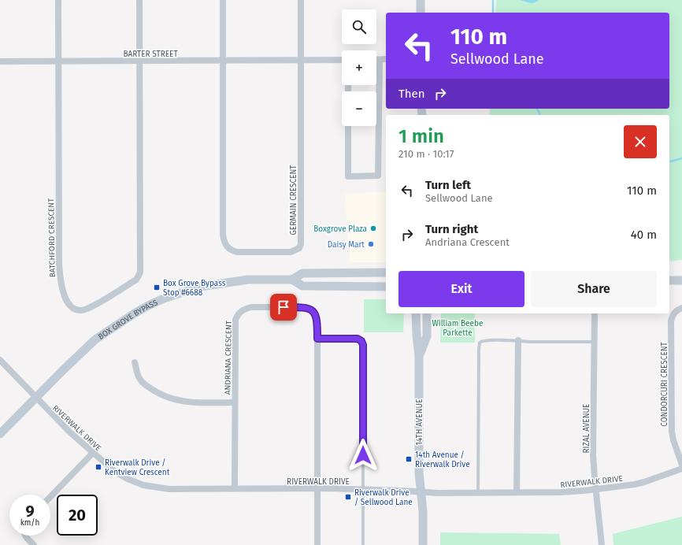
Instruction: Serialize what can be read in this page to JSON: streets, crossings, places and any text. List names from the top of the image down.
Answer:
{
  "streets": {
    "main road": ["BOX GROVE BYPASS", "14TH AVENUE"],
    "street": [
      "BARTER STREET",
      "GERMAIN CRESCENT",
      "BATCHFORD CRESCENT",
      "ANDRIANA CRESCENT",
      "CONDORCURI CRESCENT",
      "RIVERWALK DRIVE",
      "RIZAL AVENUE"
    ]
  },
  "crossings": [
    ["BARTER STREET", "GERMAIN CRESCENT"],
    ["BARTER STREET", "BATCHFORD CRESCENT"],
    ["BOX GROVE BYPASS", "RIVERWALK DRIVE"],
    ["ANDRIANA CRESCENT", "RIVERWALK DRIVE"],
    ["14TH AVENUE", "RIVERWALK DRIVE"],
    ["RIVERWALK DRIVE", "RIZAL AVENUE"]
  ],
  "parks": ["William Beebe Parkette"],
  "places": {
    "other": ["Boxgrove Plaza", "Daisy Mart"],
    "transit": [
      "Box Grove Bypass Stop #6688",
      "14th Avenue / Riverwalk Drive",
      "Riverwalk Drive / Kentview Crescent",
      "Riverwalk Drive / Sellwood Lane"
    ]
  },
  "page": {
    "map_buttons": ["+", "−"],
    "turn": ["110 m", "Sellwood Lane"],
    "then": "Then",
    "heading": ["1 min", "210 m · 10:17"],
    "list": [
      {
        "name": "Turn left",
        "note": "Sellwood Lane",
        "value": "110 m"
      },
      {
        "name": "Turn right",
        "note": "Andriana Crescent",
        "value": "40 m"
      }
    ],
    "buttons": ["Exit", "Share"],
    "speed": "9 km/h",
    "limit": "20"
  }
}
